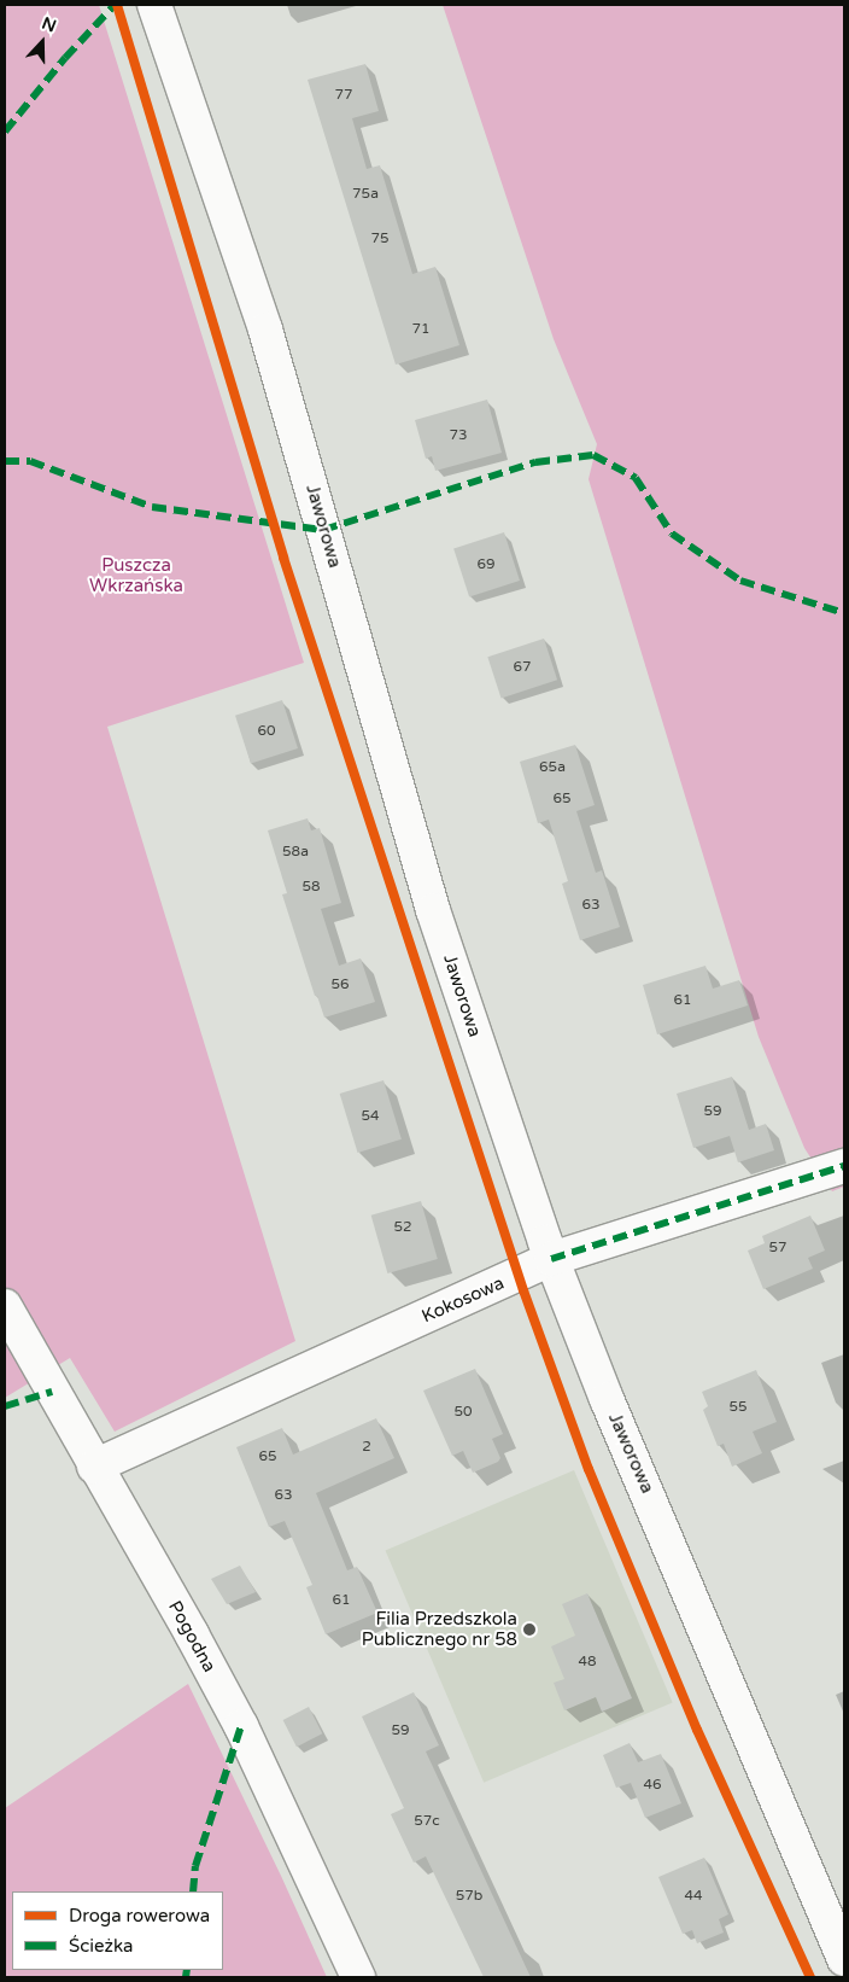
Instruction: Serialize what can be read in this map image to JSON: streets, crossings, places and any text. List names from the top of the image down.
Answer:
{
  "streets": {
    "street": ["Jaworowa", "Kokosowa", "Pogodna"]
  },
  "crossings": [
    ["Jaworowa", "Kokosowa"],
    ["Kokosowa", "Pogodna"]
  ],
  "parks": ["Puszcza Wkrzańska"],
  "places": ["Filia Przedszkola Publicznego nr 58"],
  "house_numbers": [
    "77",
    "75a",
    "75",
    "71",
    "73",
    "69",
    "67",
    "60",
    "65a",
    "65",
    "58a",
    "58",
    "63",
    "56",
    "61",
    "59",
    "54",
    "52",
    "57",
    "55",
    "50",
    "2",
    "65",
    "63",
    "61",
    "48",
    "59",
    "46",
    "57c",
    "57b",
    "44"
  ],
  "legend": ["Droga rowerowa", "Ścieżka"],
  "north": "top"
}
